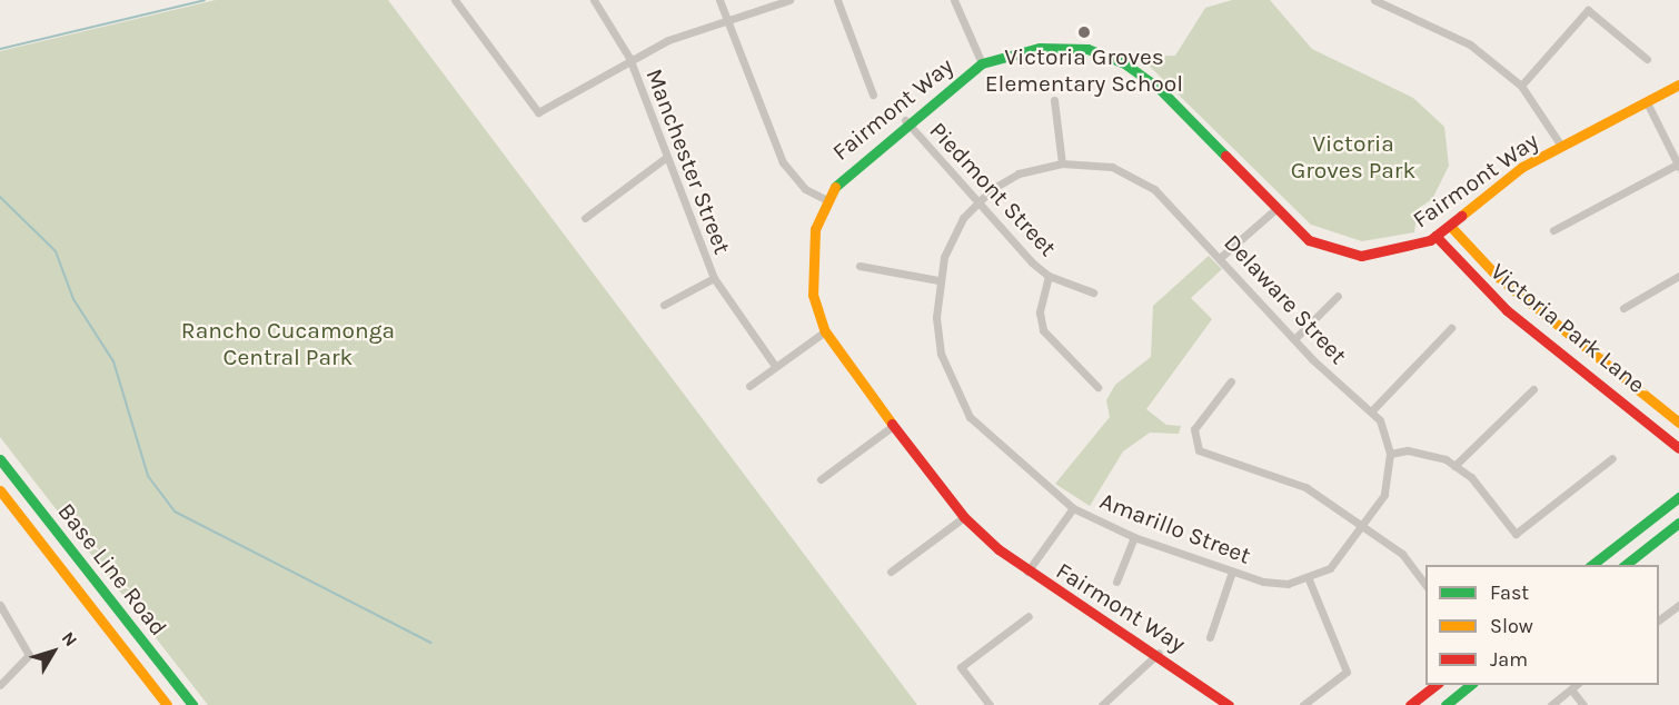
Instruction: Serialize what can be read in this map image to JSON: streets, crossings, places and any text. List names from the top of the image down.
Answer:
{
  "streets": {
    "street": [
      "Fairmont Way",
      "Manchester Street",
      "Piedmont Street",
      "Delaware Street",
      "Victoria Park Lane",
      "Amarillo Street",
      "Base Line Road"
    ]
  },
  "crossings": [
    ["Fairmont Way", "Piedmont Street"],
    ["Fairmont Way", "Victoria Park Lane"],
    ["Piedmont Street", "Delaware Street"],
    ["Piedmont Street", "Amarillo Street"],
    ["Delaware Street", "Amarillo Street"]
  ],
  "parks": ["Victoria Groves Park", "Rancho Cucamonga Central Park"],
  "places": ["Victoria Groves Elementary School"],
  "legend": ["Fast", "Slow", "Jam"],
  "north": "top right"
}
